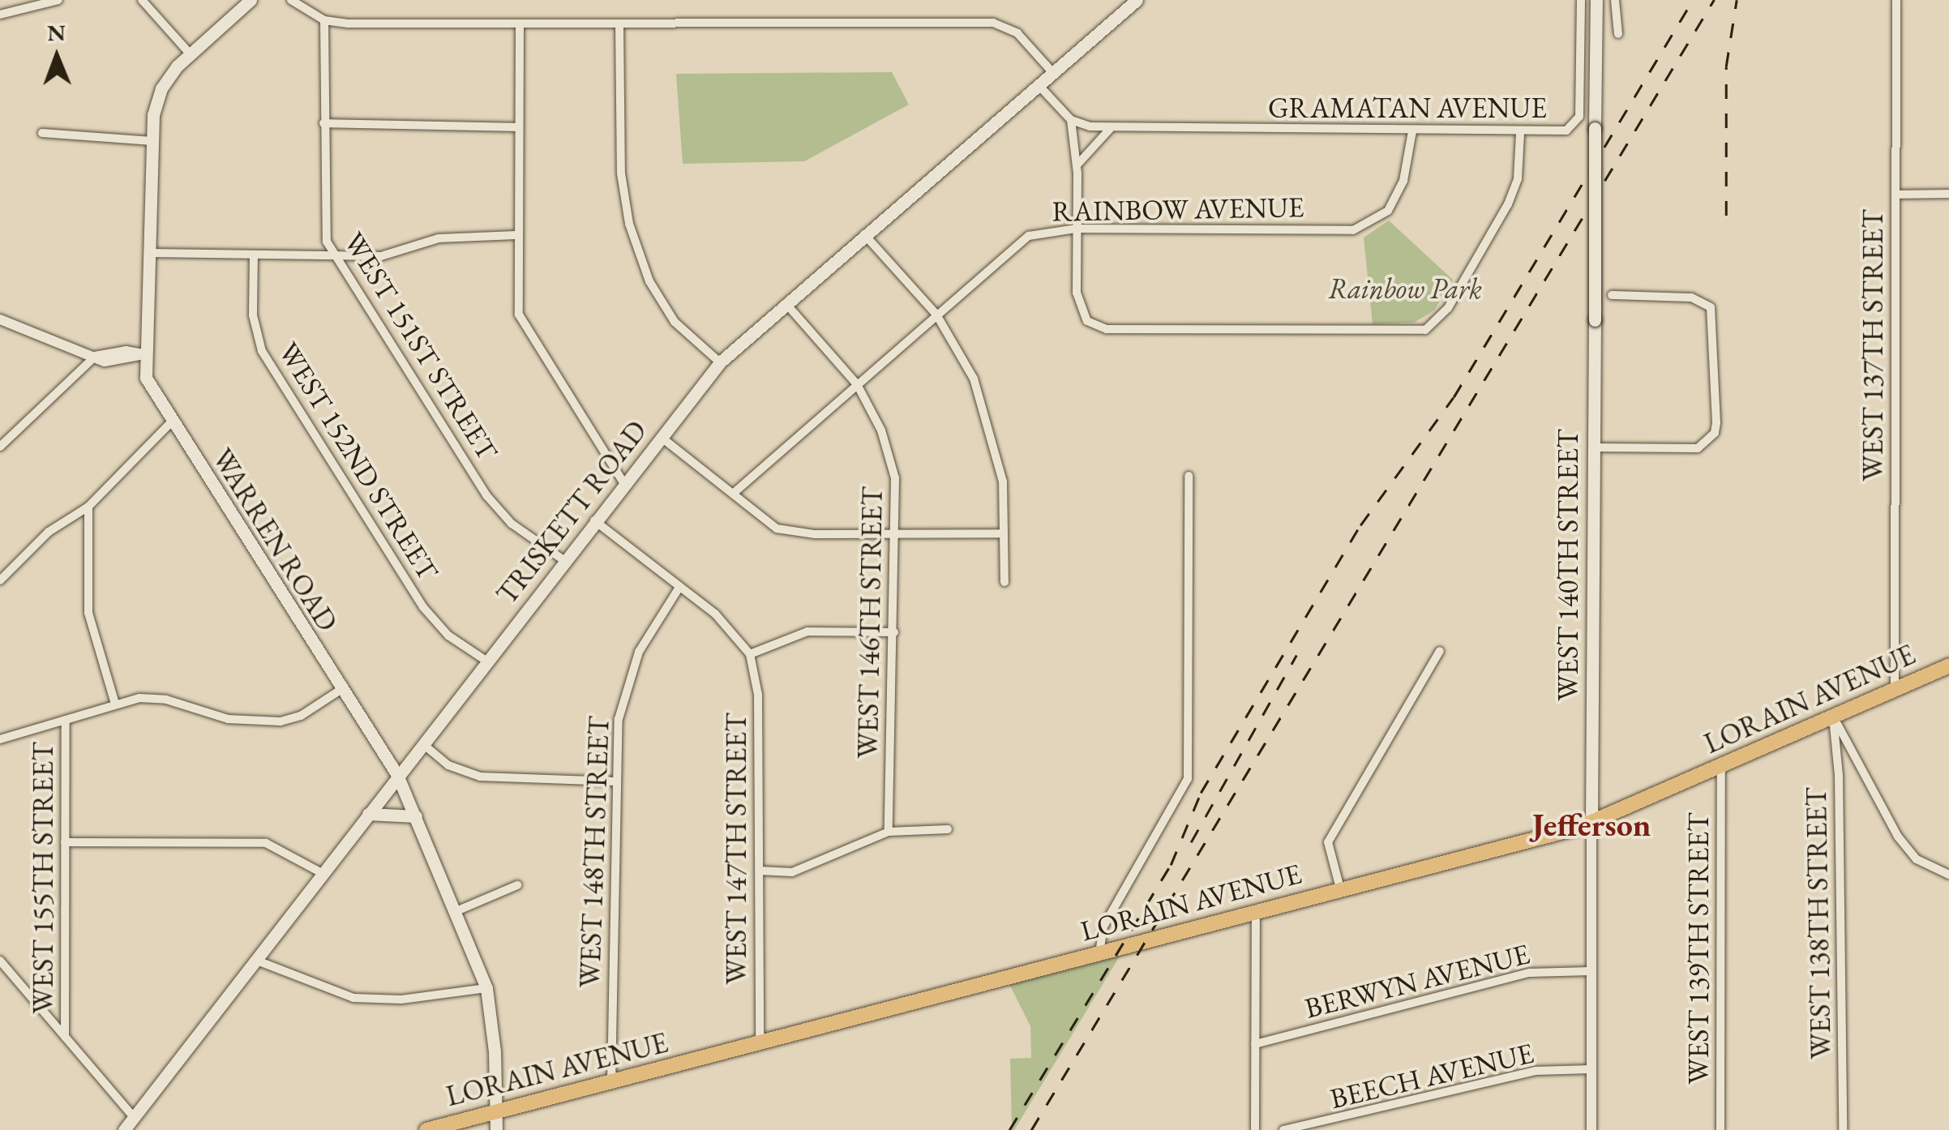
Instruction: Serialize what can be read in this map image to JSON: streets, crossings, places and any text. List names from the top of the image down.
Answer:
{
  "streets": {
    "main road": [
      "TRISKETT ROAD",
      "WARREN ROAD",
      "WEST 140TH STREET",
      "LORAIN AVENUE"
    ],
    "street": [
      "GRAMATAN AVENUE",
      "RAINBOW AVENUE",
      "WEST 137TH STREET",
      "WEST 151ST STREET",
      "WEST 152ND STREET",
      "WEST 146TH STREET",
      "WEST 147TH STREET",
      "WEST 148TH STREET",
      "WEST 155TH STREET",
      "WEST 138TH STREET",
      "WEST 139TH STREET",
      "BERWYN AVENUE",
      "BEECH AVENUE"
    ]
  },
  "crossings": [
    ["GRAMATAN AVENUE", "RAINBOW AVENUE"],
    ["RAINBOW AVENUE", "WEST 146TH STREET"],
    ["WEST 137TH STREET", "LORAIN AVENUE"],
    ["WEST 151ST STREET", "TRISKETT ROAD"],
    ["WEST 152ND STREET", "TRISKETT ROAD"],
    ["TRISKETT ROAD", "WARREN ROAD"],
    ["TRISKETT ROAD", "WEST 146TH STREET"],
    ["WARREN ROAD", "LORAIN AVENUE"],
    ["WEST 140TH STREET", "LORAIN AVENUE"],
    ["WEST 140TH STREET", "BERWYN AVENUE"],
    ["WEST 140TH STREET", "BEECH AVENUE"],
    ["LORAIN AVENUE", "WEST 147TH STREET"],
    ["LORAIN AVENUE", "WEST 148TH STREET"],
    ["LORAIN AVENUE", "WEST 138TH STREET"],
    ["LORAIN AVENUE", "WEST 139TH STREET"]
  ],
  "districts": ["Jefferson"],
  "parks": ["Rainbow Park"],
  "north": "top"
}
